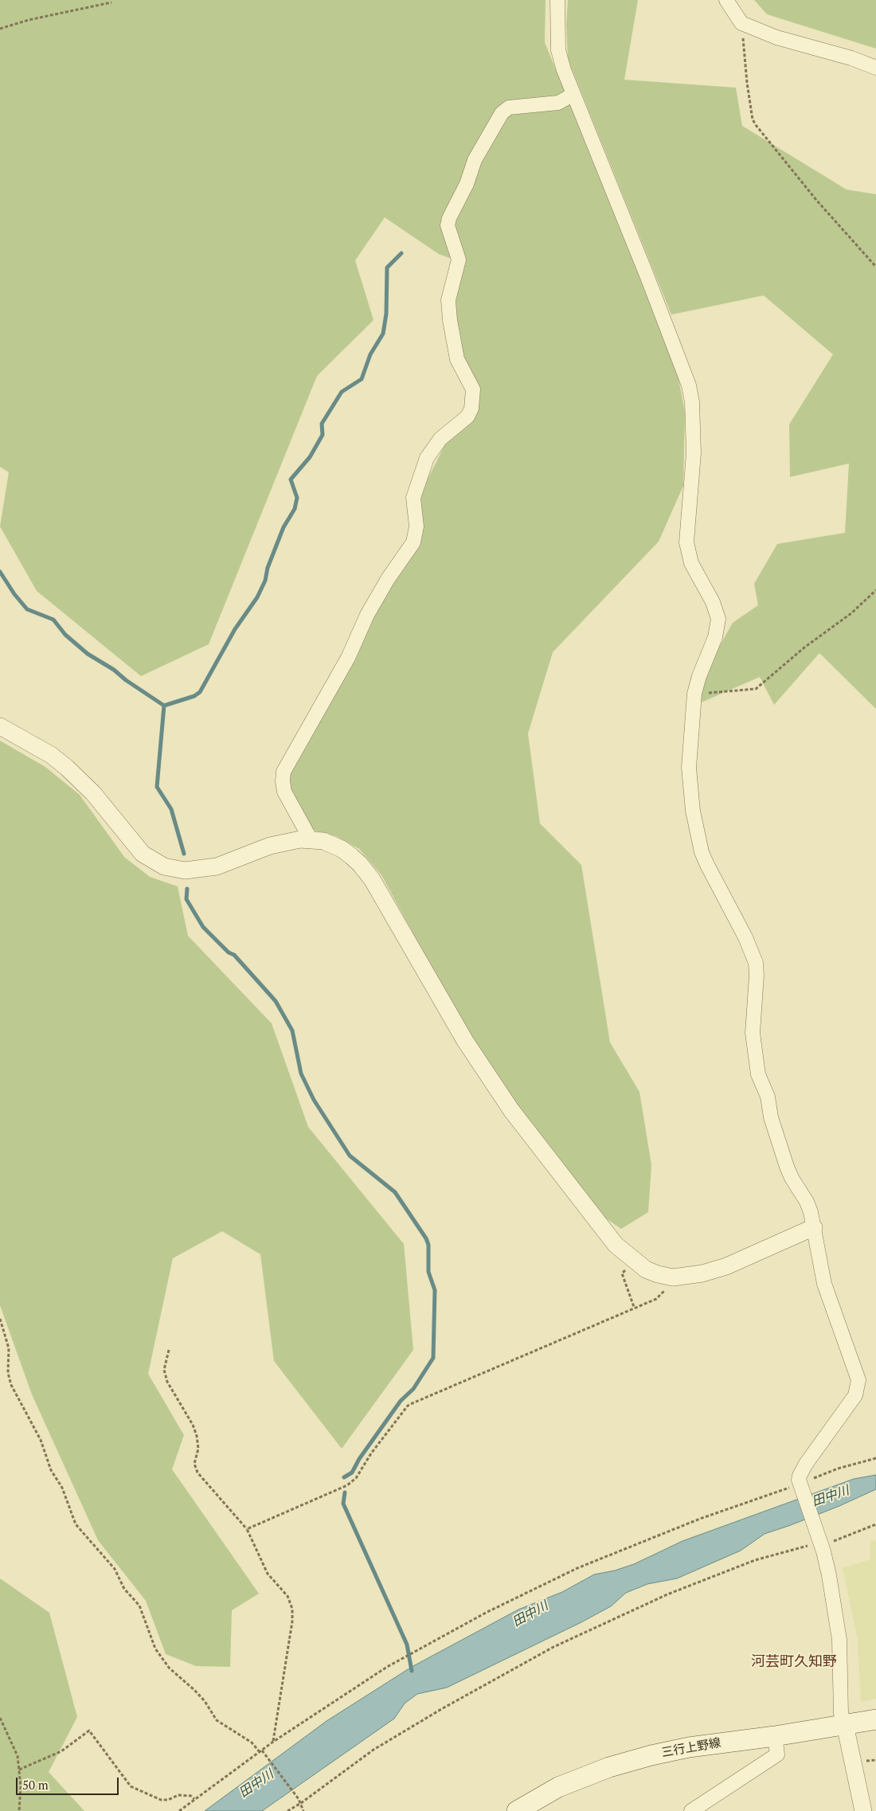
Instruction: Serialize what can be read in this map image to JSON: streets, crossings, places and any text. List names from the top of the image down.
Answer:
{
  "streets": {
    "main road": ["三行上野線"]
  },
  "districts": ["河芸町久知野"],
  "water": ["田中川"],
  "scale_bar": "50 m"
}
